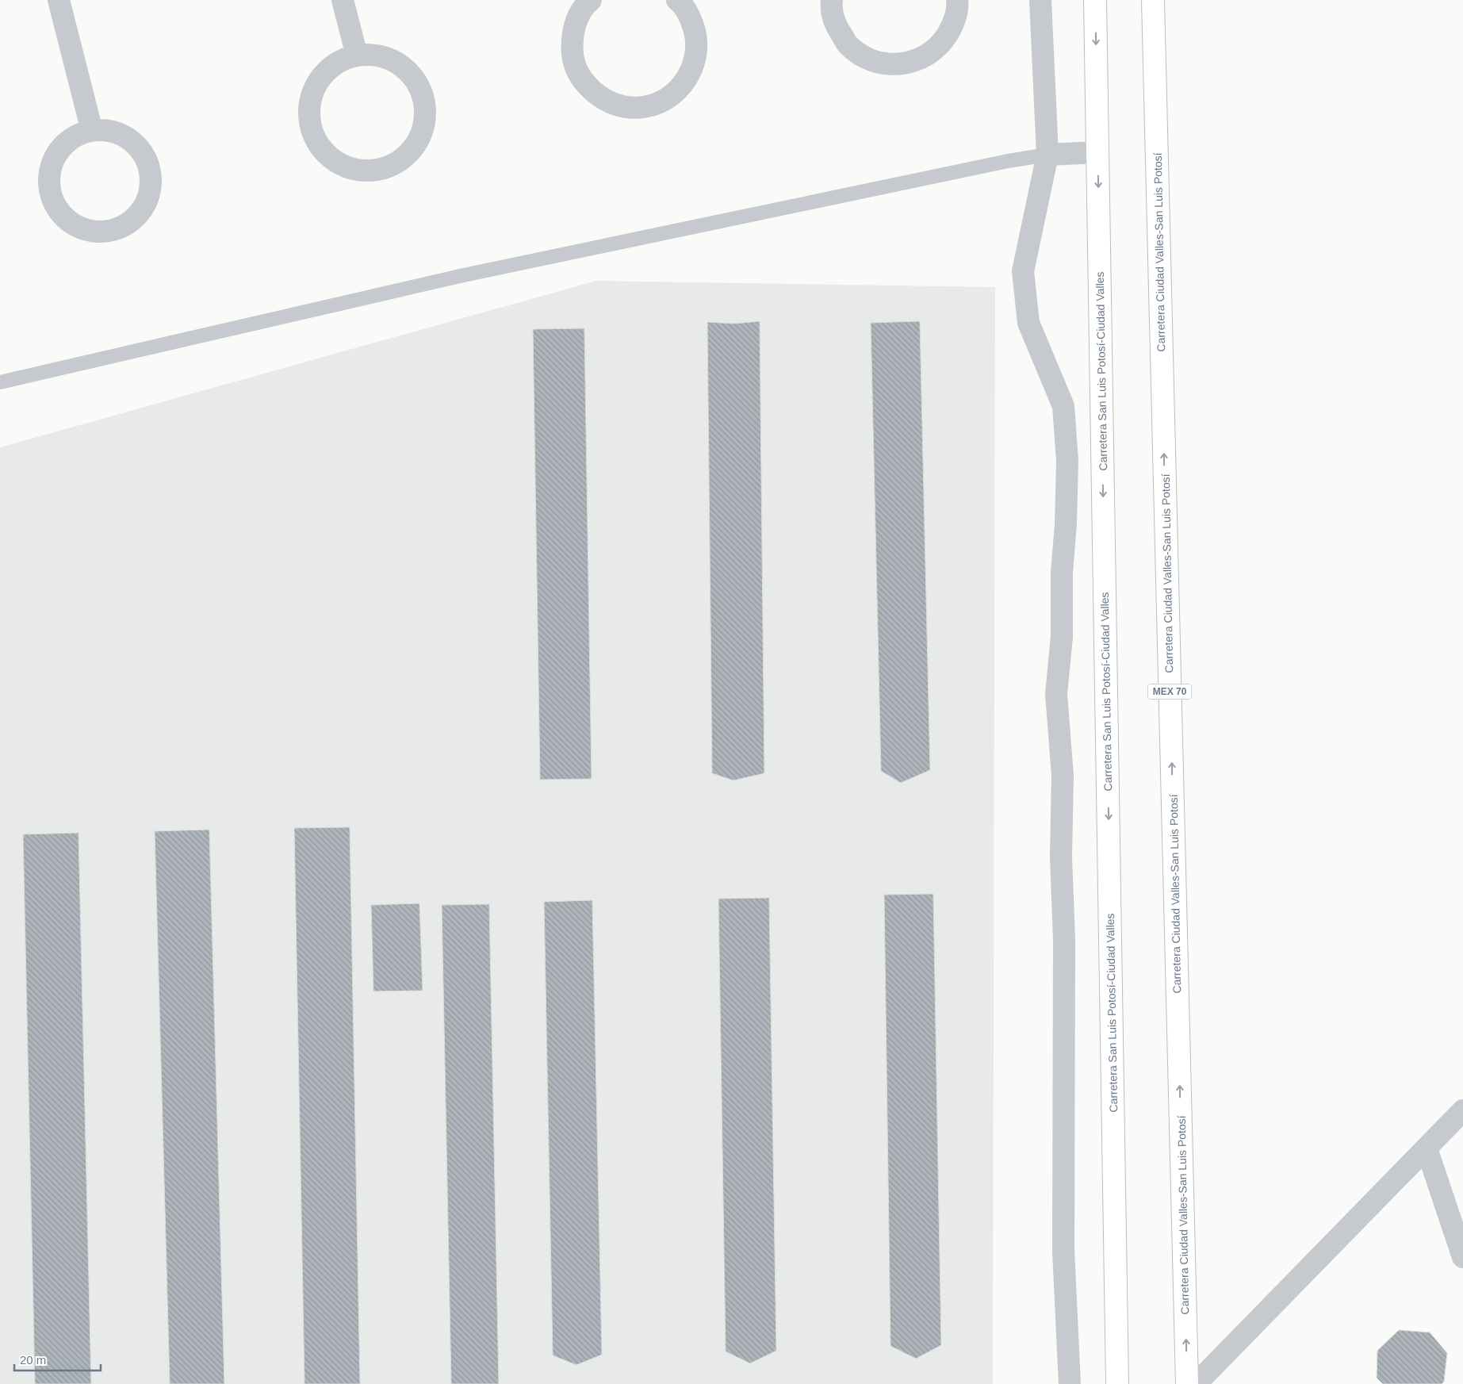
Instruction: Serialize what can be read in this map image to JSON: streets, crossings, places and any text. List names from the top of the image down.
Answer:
{
  "streets": {
    "main road": ["Carretera Ciudad Valles-San Luis Potosí", "Carretera San Luis Potosí-Ciudad Valles", "MEX 70"]
  },
  "one_way": ["Carretera Ciudad Valles-San Luis Potosí", "Carretera San Luis Potosí-Ciudad Valles"],
  "scale_bar": "20 m"
}
